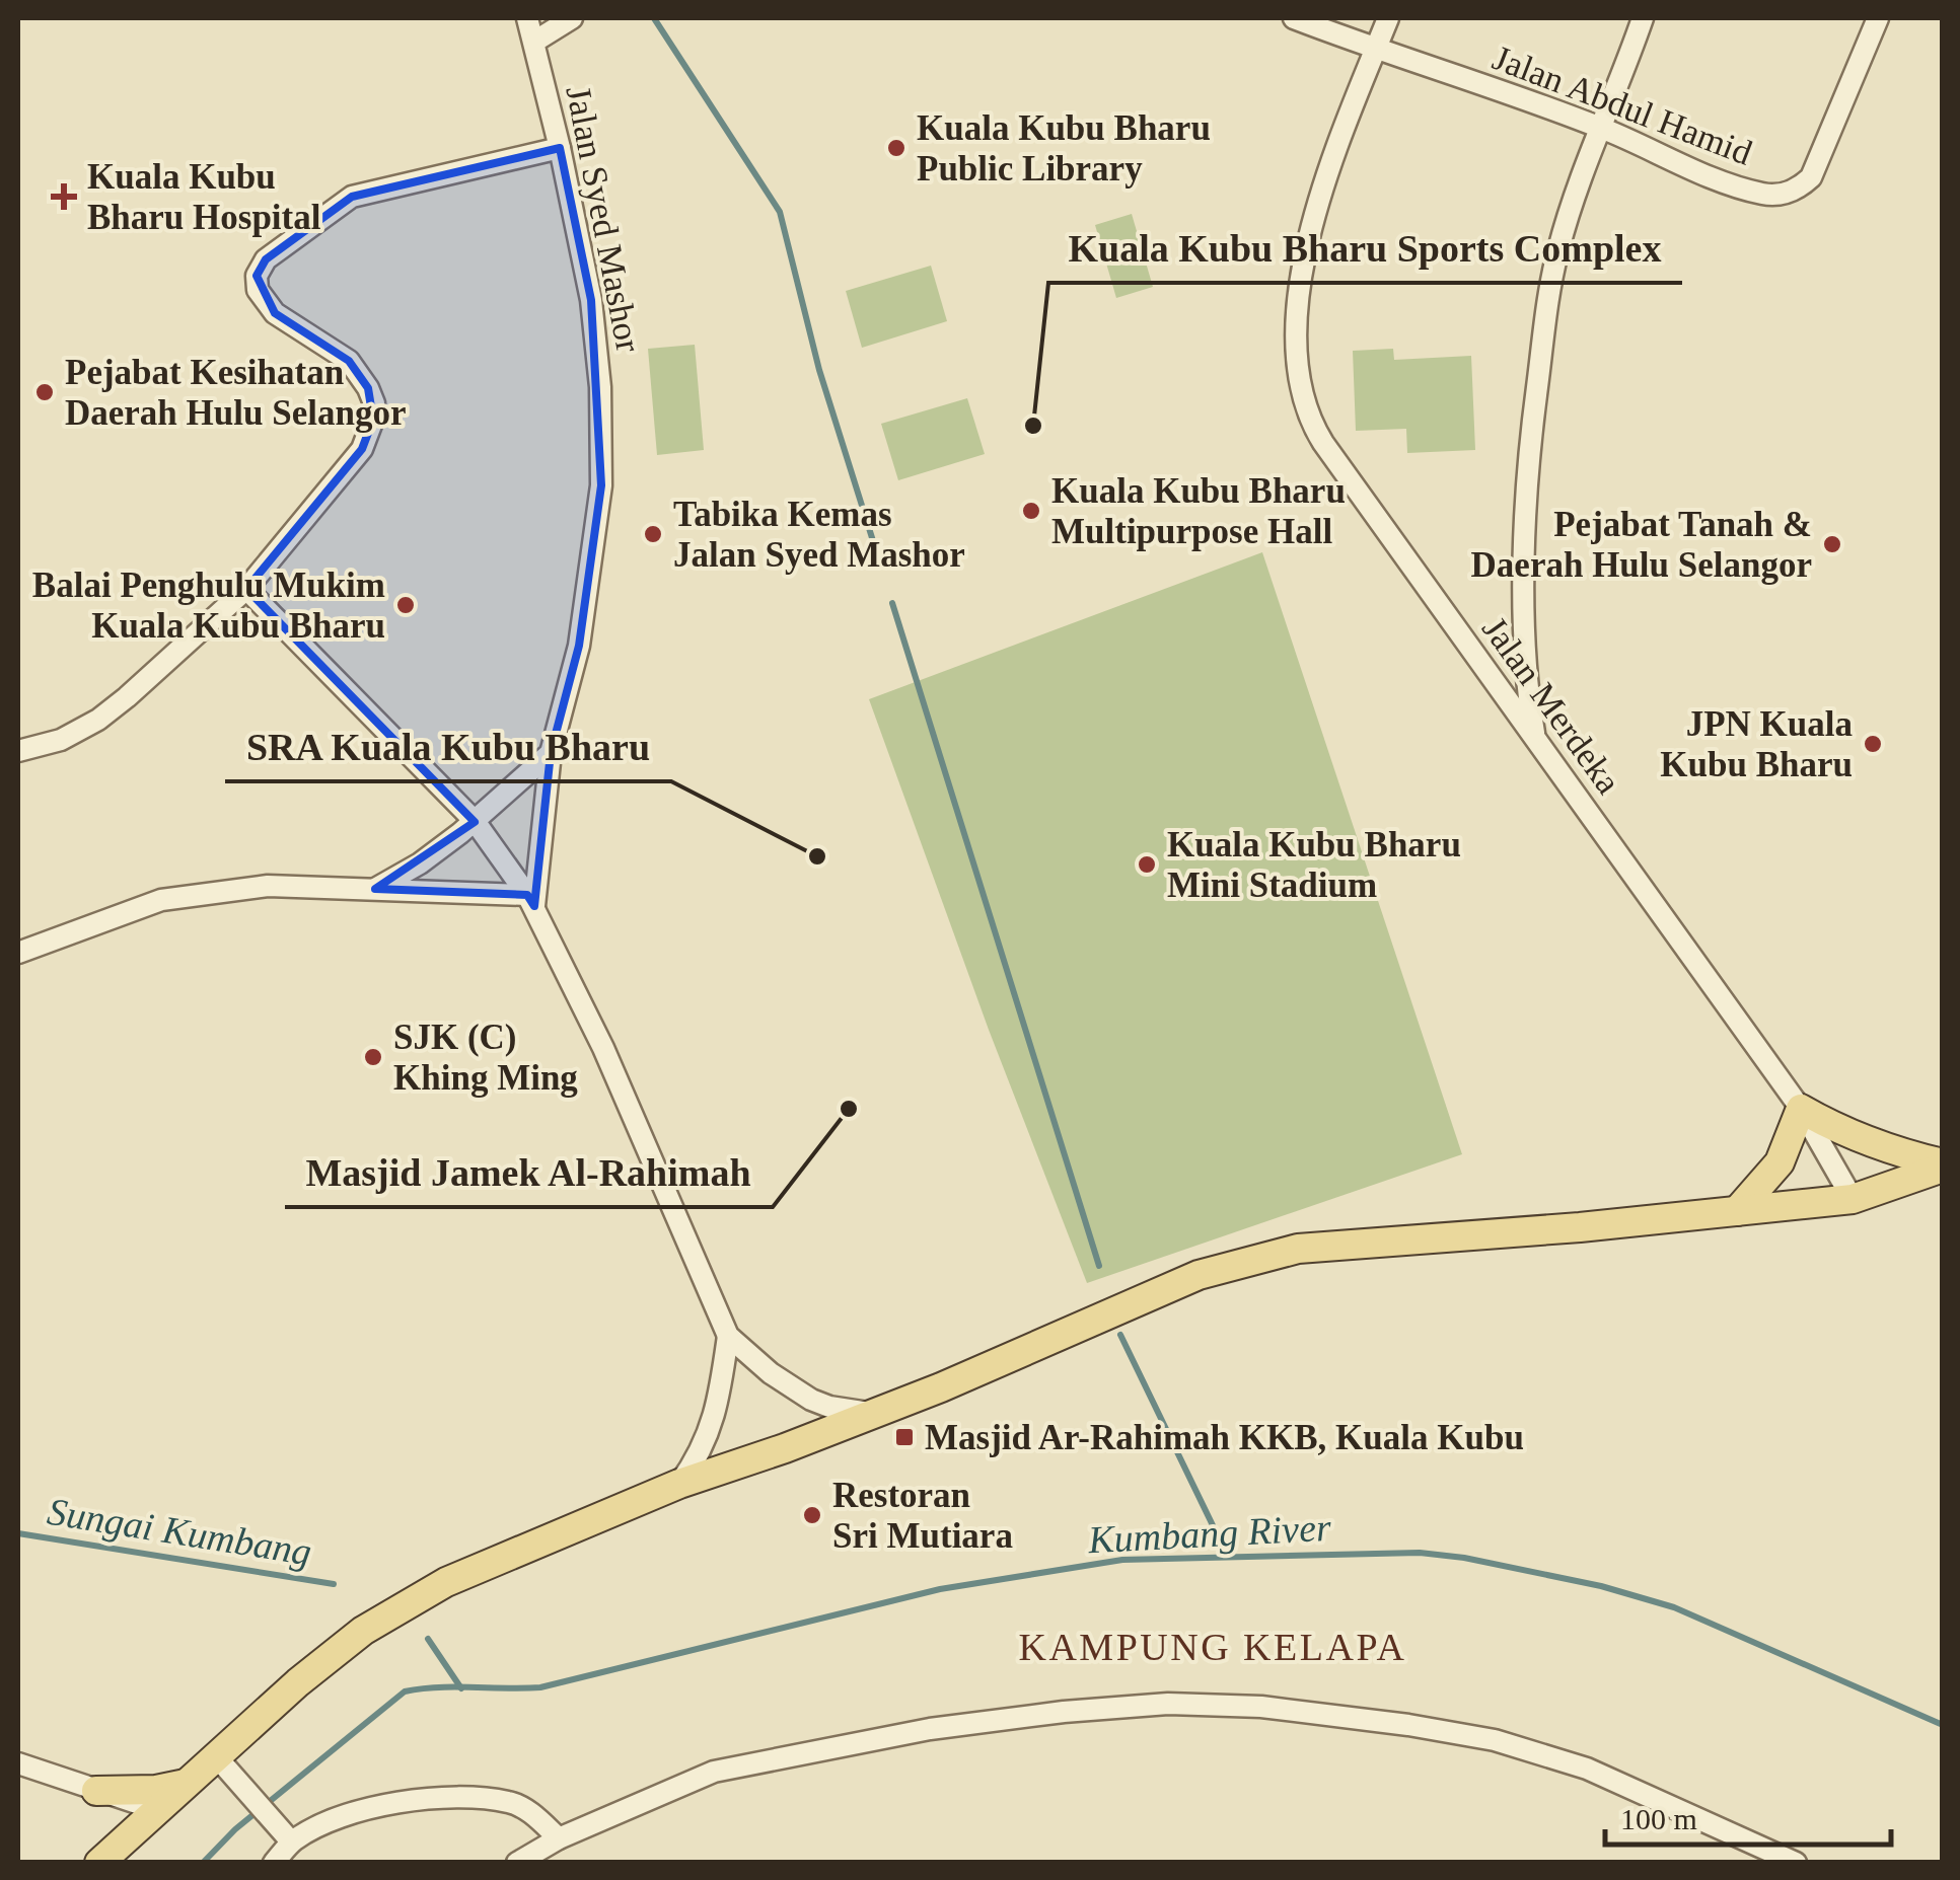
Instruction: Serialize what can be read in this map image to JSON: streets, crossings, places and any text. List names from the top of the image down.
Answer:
{
  "streets": {
    "street": ["Jalan Abdul Hamid", "Jalan Syed Mashor", "Jalan Merdeka"]
  },
  "crossings": [
    ["Jalan Abdul Hamid", "Jalan Merdeka"]
  ],
  "districts": ["KAMPUNG KELAPA"],
  "water": ["Sungai Kumbang", "Kumbang River"],
  "places": {
    "other": [
      "Kuala Kubu Bharu Public Library",
      "Pejabat Kesihatan Daerah Hulu Selangor",
      "Kuala Kubu Bharu Sports Complex",
      "Kuala Kubu Bharu Multipurpose Hall",
      "Tabika Kemas Jalan Syed Mashor",
      "Pejabat Tanah & Daerah Hulu Selangor",
      "Balai Penghulu Mukim Kuala Kubu Bharu",
      "JPN Kuala Kubu Bharu",
      "SRA Kuala Kubu Bharu",
      "Kuala Kubu Bharu Mini Stadium",
      "SJK (C) Khing Ming",
      "Masjid Jamek Al-Rahimah",
      "Restoran Sri Mutiara"
    ],
    "health": ["Kuala Kubu Bharu Hospital"],
    "transit": ["Masjid Ar-Rahimah KKB, Kuala Kubu"]
  },
  "scale_bar": "100 m"
}
